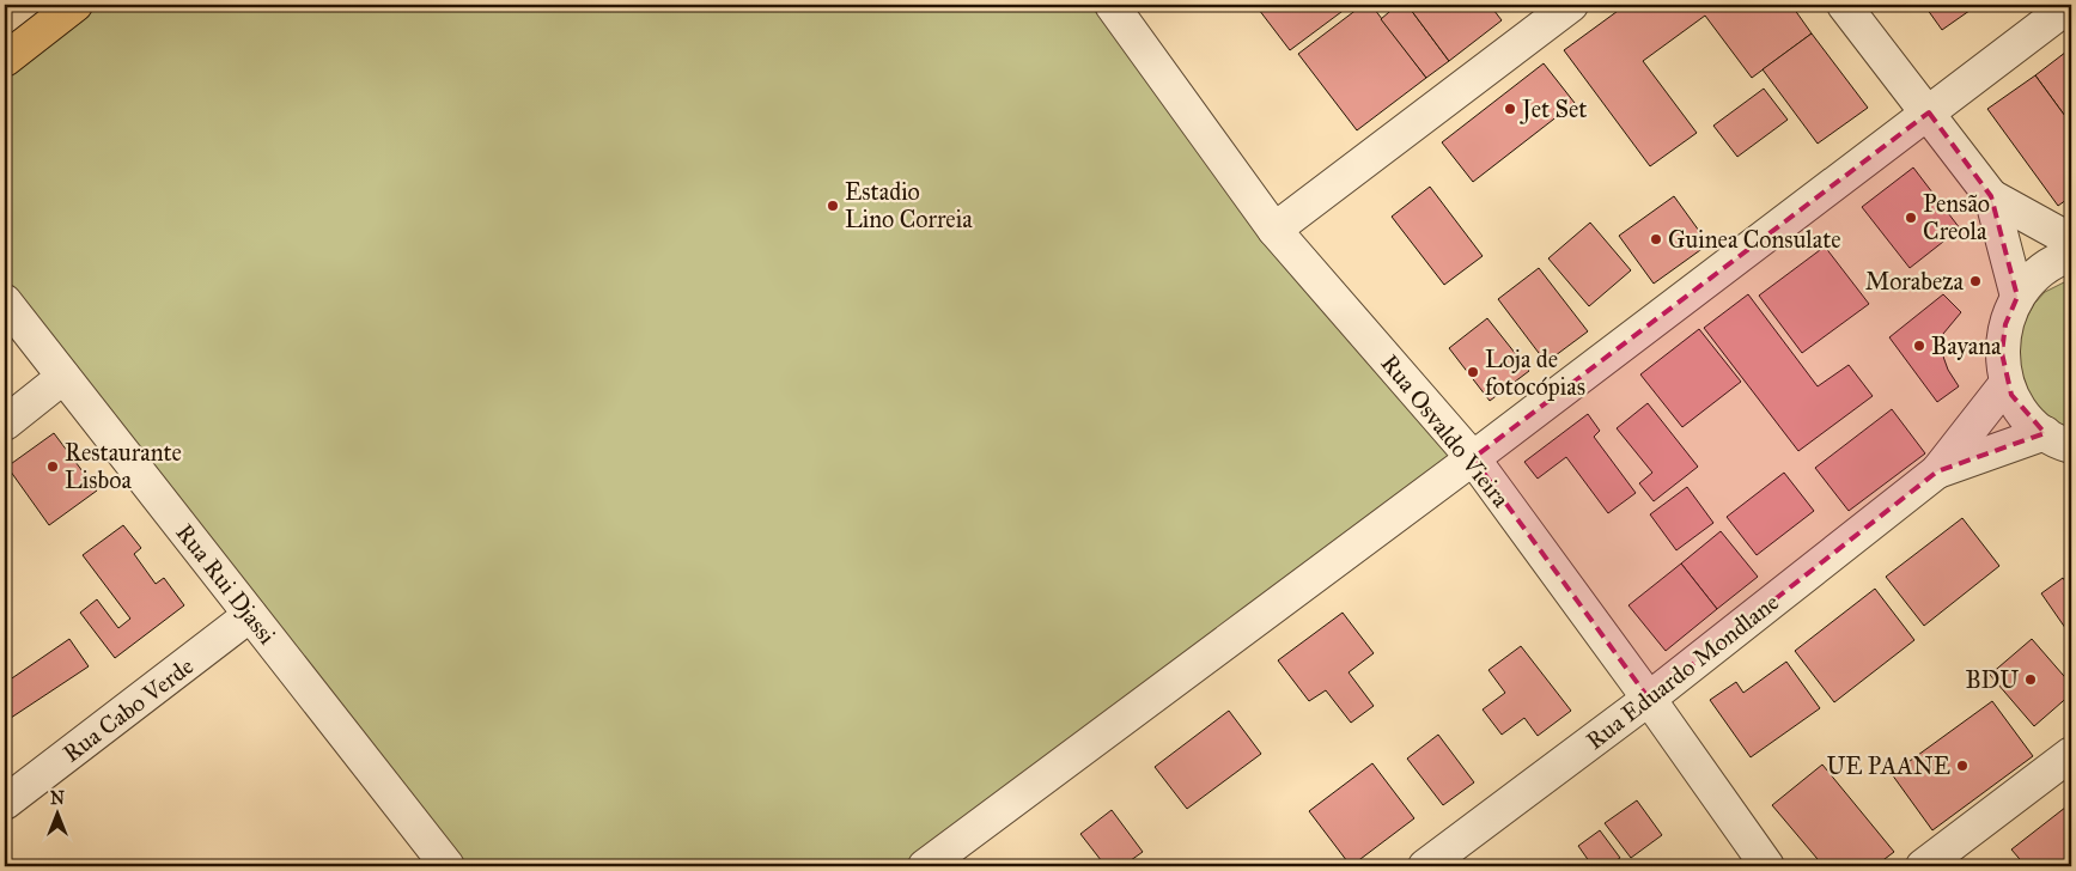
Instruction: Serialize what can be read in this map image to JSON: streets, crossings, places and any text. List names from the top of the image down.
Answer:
{
  "streets": {
    "street": [
      "Rua Osvaldo Vieira",
      "Rua Rui Djassi",
      "Rua Eduardo Mondlane",
      "Rua Cabo Verde"
    ]
  },
  "crossings": [
    ["Rua Osvaldo Vieira", "Rua Eduardo Mondlane"],
    ["Rua Rui Djassi", "Rua Cabo Verde"]
  ],
  "places": [
    "Jet Set",
    "Estadio Lino Correia",
    "Pensão Creola",
    "Guinea Consulate",
    "Morabeza",
    "Bayana",
    "Loja de fotocópias",
    "Restaurante Lisboa",
    "BDU",
    "UE PAANE"
  ],
  "north": "top"
}
